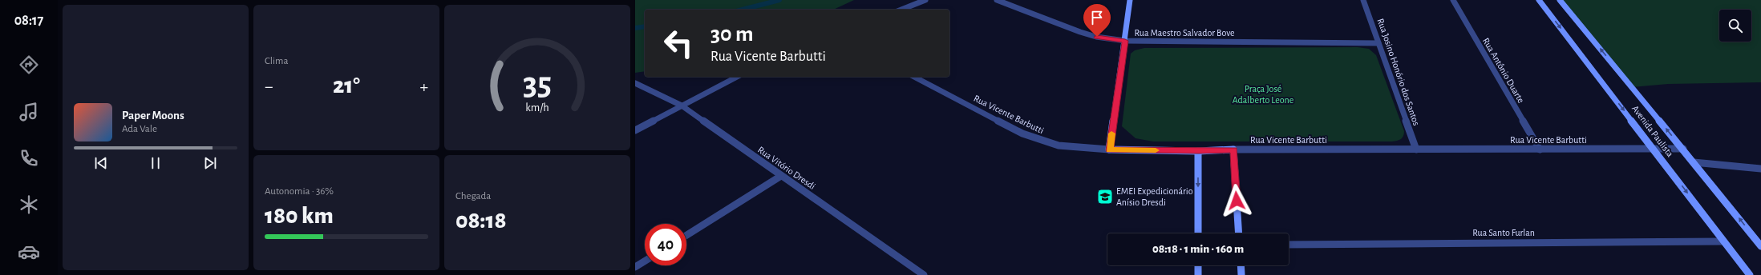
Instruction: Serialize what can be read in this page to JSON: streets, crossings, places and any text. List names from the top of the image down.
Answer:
{
  "streets": {
    "street": [
      "Rua Maestro Salvador Bove",
      "Rua Antônio Duarte",
      "Rua Josino Honório dos Santos",
      "Rua Vicente Barbutti",
      "Avenida Paulista",
      "Rua Vitório Dresdi",
      "Rua Santo Furlan"
    ]
  },
  "crossings": [
    ["Rua Maestro Salvador Bove", "Rua Josino Honório dos Santos"],
    ["Rua Antônio Duarte", "Rua Vicente Barbutti"],
    ["Rua Josino Honório dos Santos", "Rua Vicente Barbutti"],
    ["Rua Vicente Barbutti", "Avenida Paulista"],
    ["Avenida Paulista", "Rua Santo Furlan"]
  ],
  "parks": ["Praça José Adalberto Leone"],
  "places": {
    "school or university": ["EMEI Expedicionário Anísio Dresdi"]
  },
  "page": {
    "tabs": "08:17",
    "tile": [
      "Clima",
      ["Autonomia · 36%", "180 km"],
      ["Chegada", "08:18"]
    ],
    "turn": ["30 m", "Rua Vicente Barbutti"],
    "heat": ["−", "21°", "+"],
    "song": ["Paper Moons", "Ada Vale"],
    "limit": "40",
    "trip": "08:18 · 1 min · 160 m",
    "gauge": ["35", "km/h"]
  }
}
